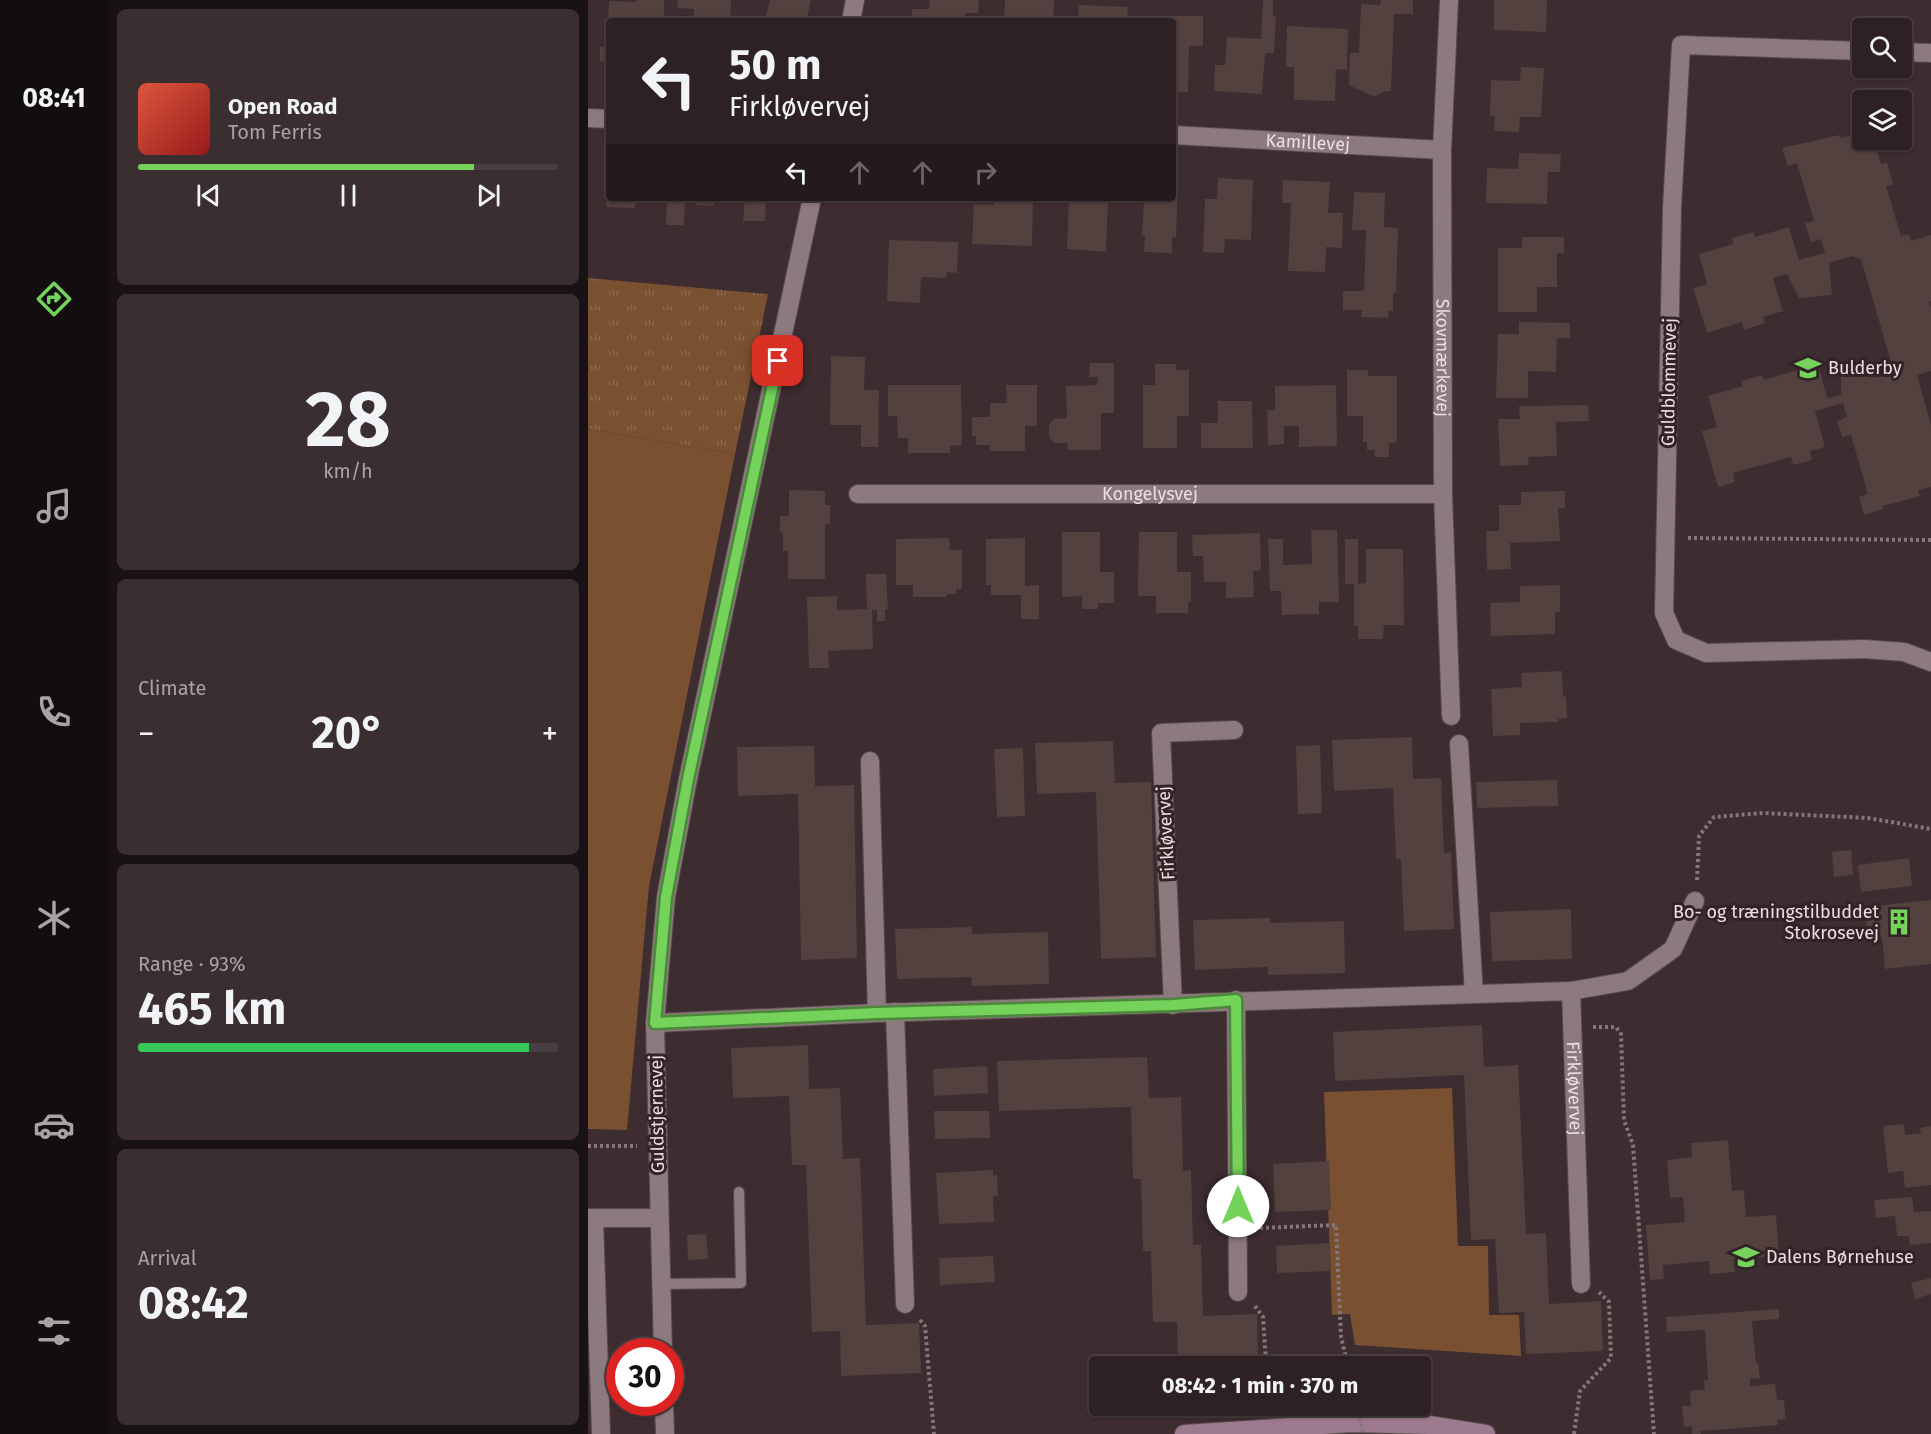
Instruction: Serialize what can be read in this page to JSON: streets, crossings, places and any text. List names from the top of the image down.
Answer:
{
  "streets": {
    "street": [
      "Kamillevej",
      "Skovmærkevej",
      "Guldblommevej",
      "Kongelysvej",
      "Firkløvervej",
      "Guldstjernevej"
    ]
  },
  "crossings": [
    ["Kamillevej", "Skovmærkevej"],
    ["Skovmærkevej", "Kongelysvej"]
  ],
  "places": {
    "school or university": ["Bulderby", "Dalens Børnehuse"],
    "building": ["Bo- og træningstilbuddet Stokrosevej"]
  },
  "page": {
    "tabs": "08:41",
    "turn": ["50 m", "Firkløvervej"],
    "song": ["Open Road", "Tom Ferris"],
    "tile": [
      ["28", "km/h"],
      "Climate",
      ["Range · 93%", "465 km"],
      ["Arrival", "08:42"]
    ],
    "heat": ["−", "20°", "+"],
    "limit": "30",
    "trip": "08:42 · 1 min · 370 m"
  }
}
